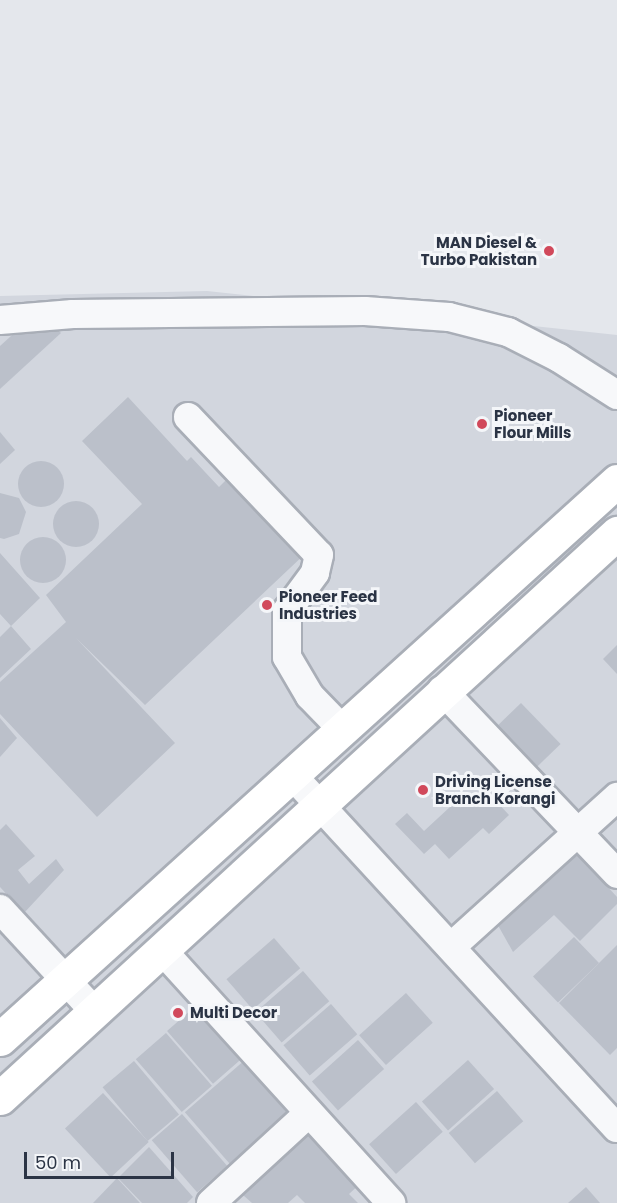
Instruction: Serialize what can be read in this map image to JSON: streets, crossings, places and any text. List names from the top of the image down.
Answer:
{
  "places": [
    "MAN Diesel & Turbo Pakistan",
    "Pioneer Flour Mills",
    "Pioneer Feed Industries",
    "Driving License Branch Korangi",
    "Multi Decor"
  ],
  "scale_bar": "50 m"
}
